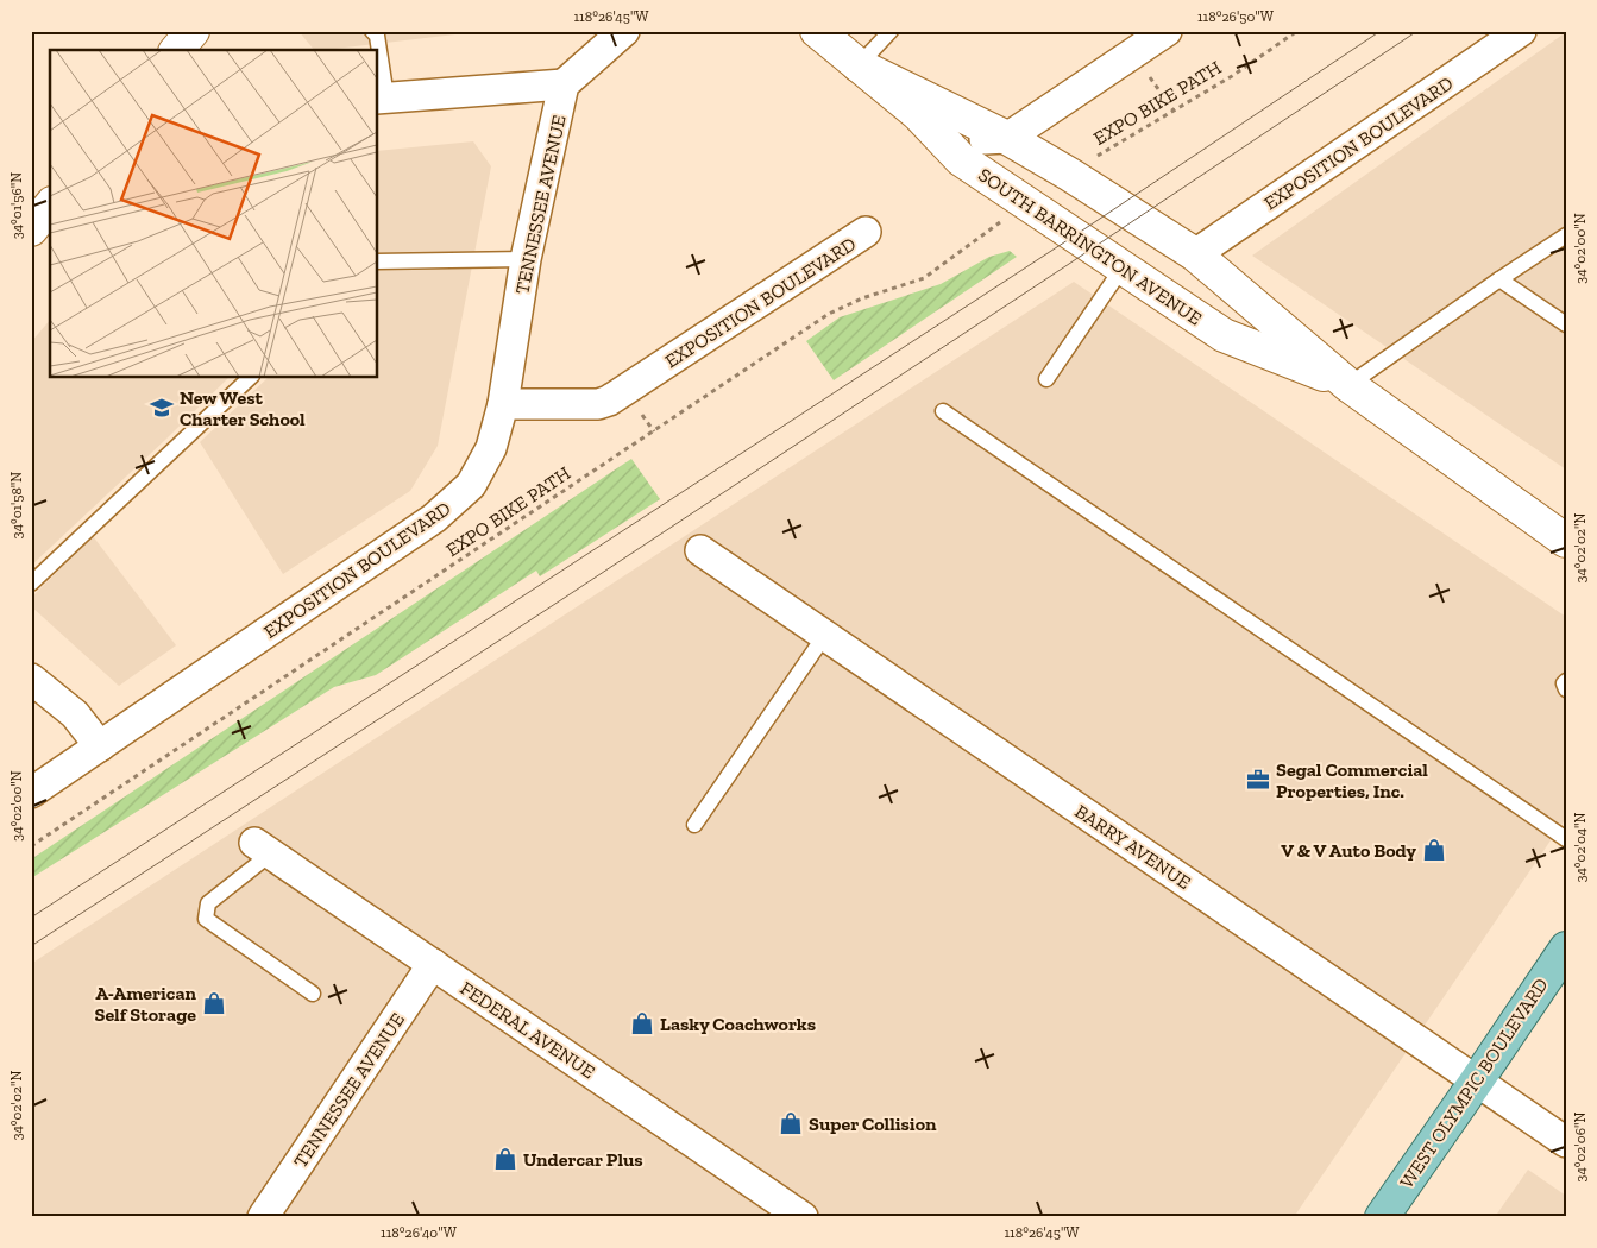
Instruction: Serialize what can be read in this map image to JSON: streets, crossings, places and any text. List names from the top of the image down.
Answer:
{
  "streets": {
    "main road": ["WEST OLYMPIC BOULEVARD"],
    "street": [
      "EXPOSITION BOULEVARD",
      "TENNESSEE AVENUE",
      "SOUTH BARRINGTON AVENUE",
      "BARRY AVENUE",
      "FEDERAL AVENUE"
    ],
    "path": ["EXPO BIKE PATH"]
  },
  "crossings": [
    ["EXPOSITION BOULEVARD", "TENNESSEE AVENUE"],
    ["EXPOSITION BOULEVARD", "SOUTH BARRINGTON AVENUE"],
    ["TENNESSEE AVENUE", "FEDERAL AVENUE"],
    ["BARRY AVENUE", "WEST OLYMPIC BOULEVARD"]
  ],
  "places": {
    "school or university": ["New West Charter School"],
    "office": ["Segal Commercial Properties, Inc."],
    "shop": [
      "V & V Auto Body",
      "A-American Self Storage",
      "Lasky Coachworks",
      "Super Collision",
      "Undercar Plus"
    ]
  },
  "coordinates": [
    "118°26'45\"W",
    "118°26'50\"W",
    "34°01'56\"N",
    "34°02'00\"N",
    "34°01'58\"N",
    "34°02'02\"N",
    "34°02'04\"N",
    "34°02'06\"N",
    "118°26'40\"W"
  ]
}
